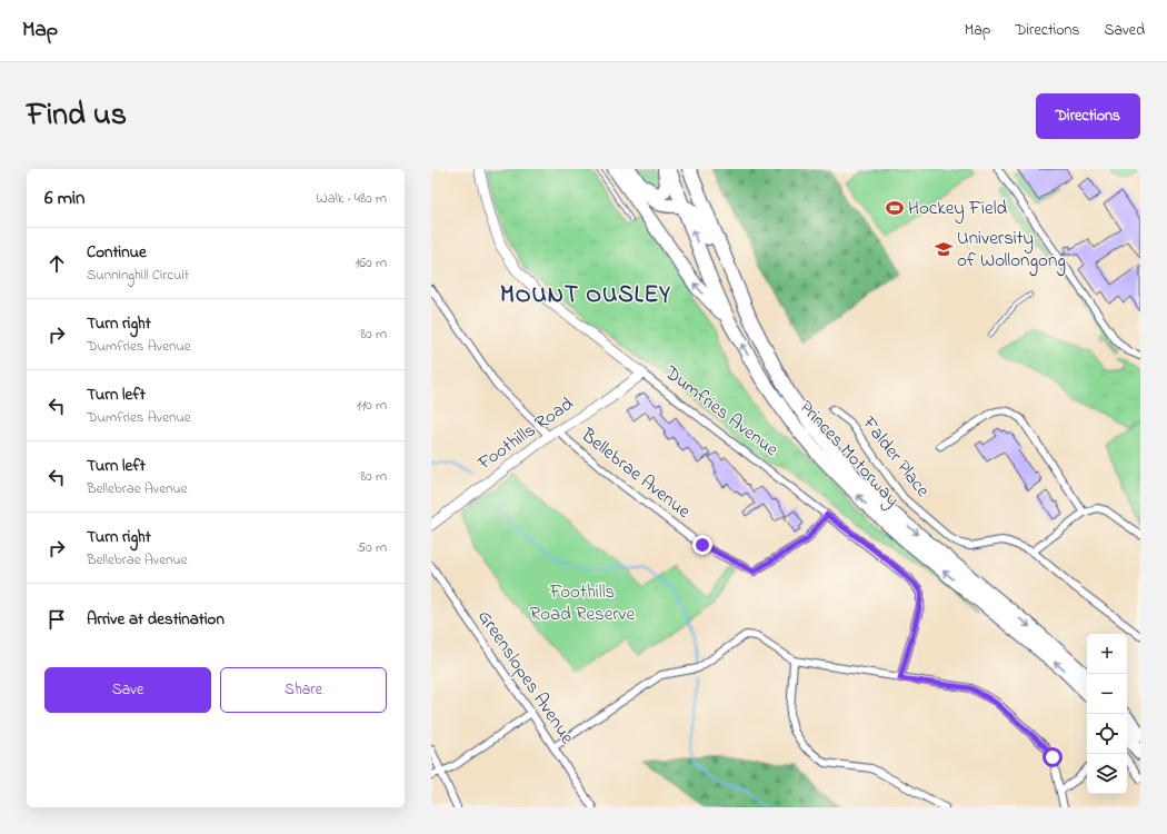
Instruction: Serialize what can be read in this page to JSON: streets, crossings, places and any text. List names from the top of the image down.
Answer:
{
  "streets": {
    "highway": ["Princes Motorway"],
    "street": [
      "Dumfries Avenue",
      "Foothills Road",
      "Falder Place",
      "Bellebrae Avenue",
      "Greenslopes Avenue"
    ]
  },
  "crossings": [
    ["Dumfries Avenue", "Foothills Road"],
    ["Dumfries Avenue", "Bellebrae Avenue"],
    ["Foothills Road", "Bellebrae Avenue"]
  ],
  "districts": ["MOUNT OUSLEY"],
  "parks": ["Foothills Road Reserve"],
  "places": {
    "sports": ["Hockey Field"],
    "school or university": ["University of Wollongong"]
  },
  "page": {
    "header": "Map",
    "nav": ["Map", "Directions", "Saved"],
    "title": "Find us",
    "buttons": [
      "Directions",
      ["Save", "Share"]
    ],
    "heading": ["6 min", "Walk · 480 m"],
    "list": [
      ["Continue", "Sunninghill Circuit", "160 m"],
      ["Turn right", "Dumfries Avenue", "80 m"],
      ["Turn left", "Dumfries Avenue", "110 m"],
      ["Turn left", "Bellebrae Avenue", "80 m"],
      ["Turn right", "Bellebrae Avenue", "50 m"],
      "Arrive at destination"
    ],
    "map_buttons": ["+", "−"]
  }
}
